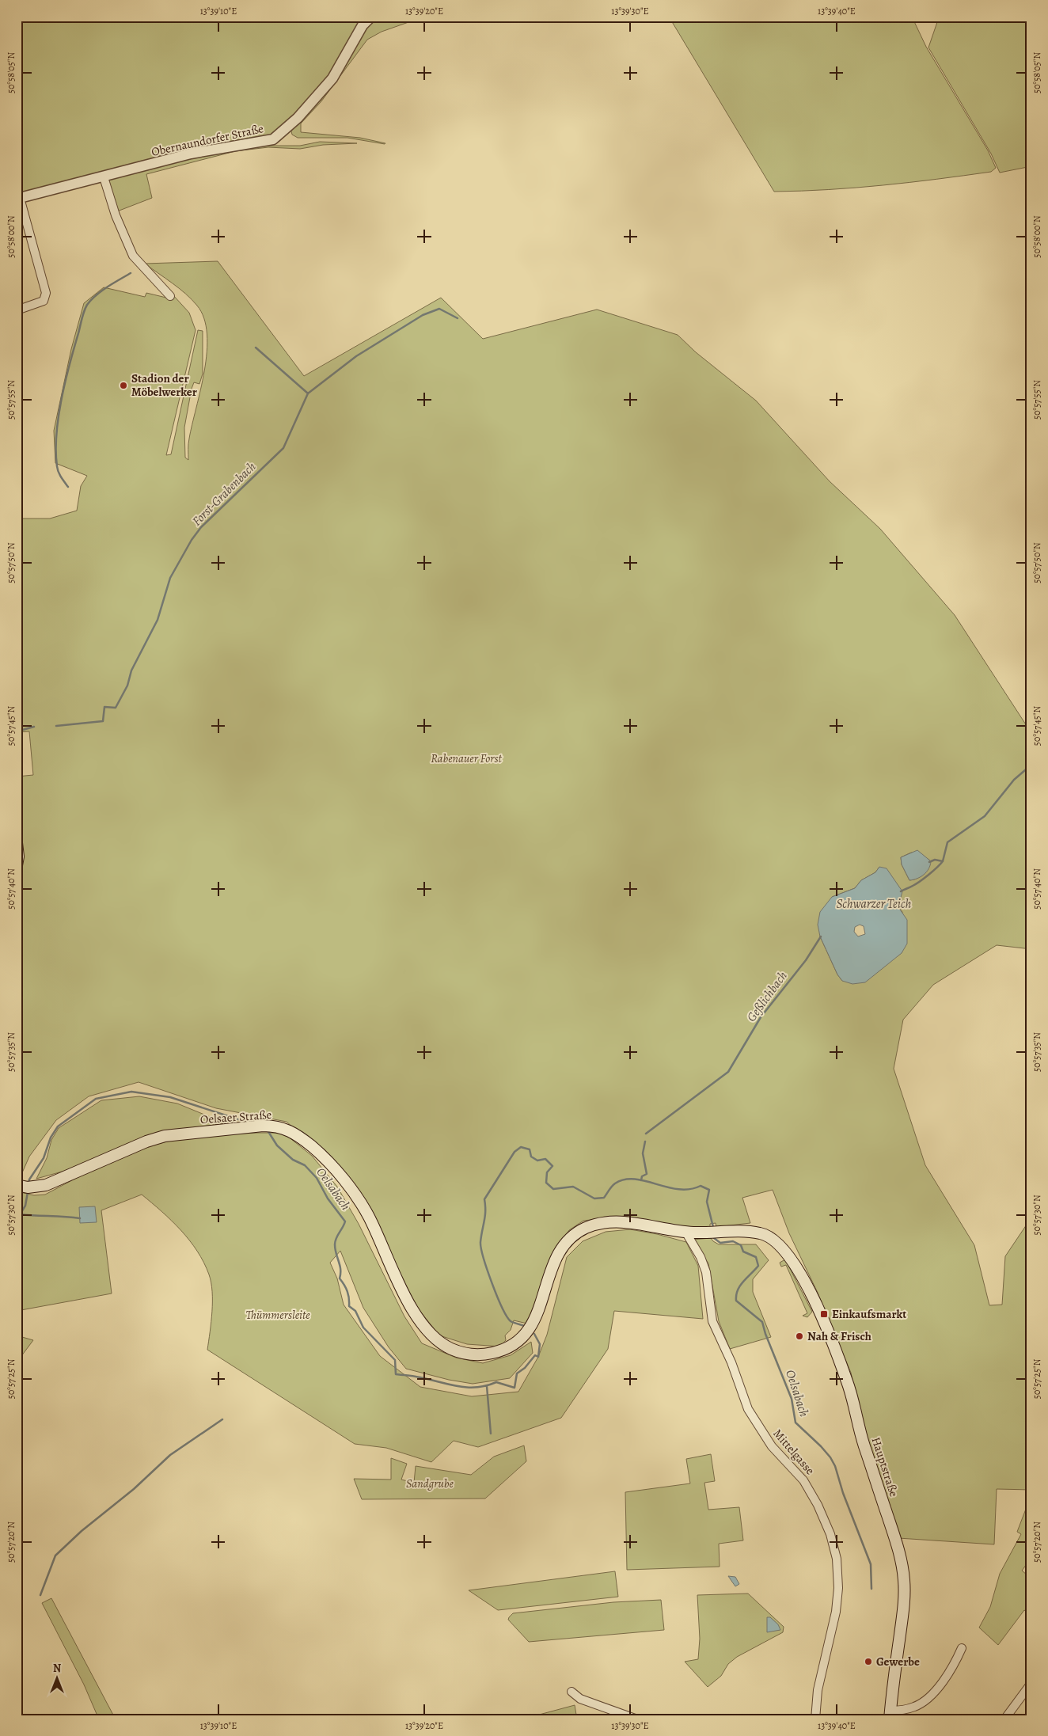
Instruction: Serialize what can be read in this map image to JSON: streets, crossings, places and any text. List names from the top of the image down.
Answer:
{
  "streets": {
    "main road": ["Oelsaer Straße", "Hauptstraße"],
    "street": ["Obernaundorfer Straße", "Mittelgasse"]
  },
  "crossings": [
    ["Oelsaer Straße", "Hauptstraße"],
    ["Mittelgasse", "Hauptstraße"]
  ],
  "water": [
    "Forst-Grabenbach",
    "Schwarzer Teich",
    "Geßlichbach",
    "Oelsabach"
  ],
  "parks": ["Rabenauer Forst", "Thümmersleite", "Sandgrube"],
  "places": {
    "other": ["Stadion der Möbelwerker", "Nah & Frisch", "Gewerbe"],
    "transit": ["Einkaufsmarkt"]
  },
  "north": "top",
  "coordinates": [
    "13°39'10\"E",
    "13°39'20\"E",
    "13°39'30\"E",
    "13°39'40\"E",
    "50°58'05\"N",
    "50°58'00\"N",
    "50°57'55\"N",
    "50°57'50\"N",
    "50°57'45\"N",
    "50°57'40\"N",
    "50°57'35\"N",
    "50°57'30\"N",
    "50°57'25\"N",
    "50°57'20\"N"
  ]
}
